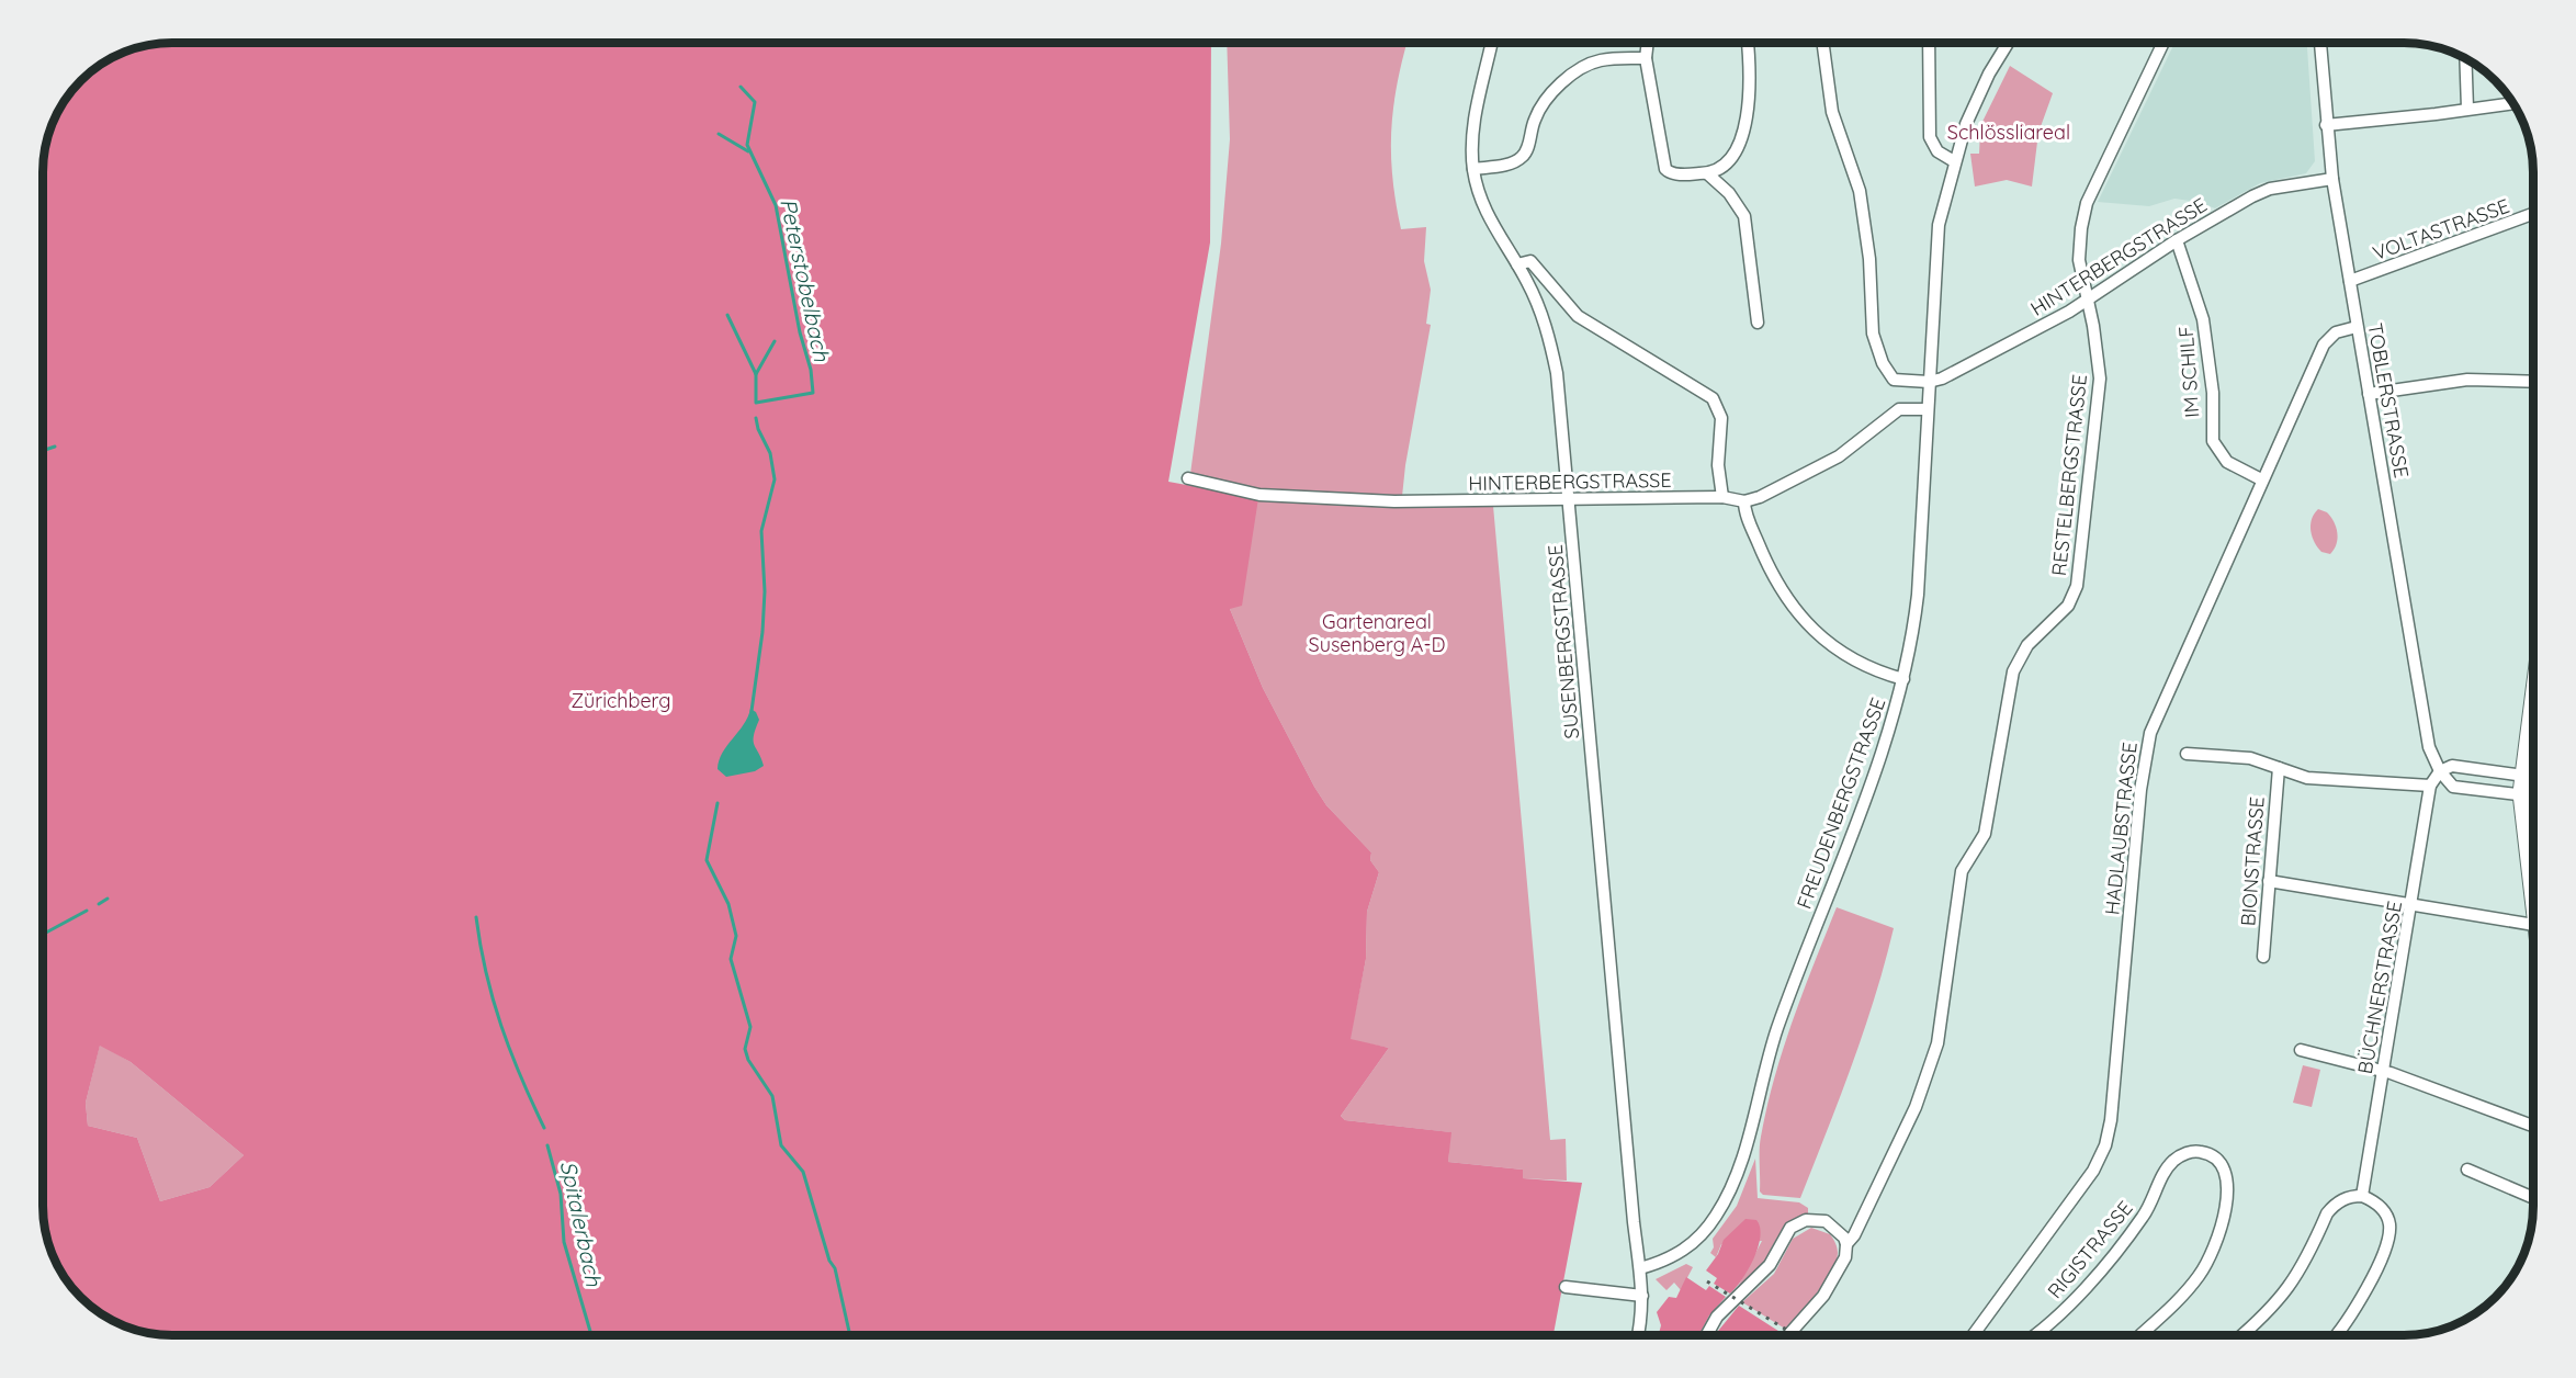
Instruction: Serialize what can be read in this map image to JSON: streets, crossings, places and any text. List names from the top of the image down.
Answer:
{
  "streets": {
    "street": [
      "VOLTASTRASSE",
      "HINTERBERGSTRASSE",
      "IM SCHILF",
      "TOBLERSTRASSE",
      "RESTELBERGSTRASSE",
      "SUSENBERGSTRASSE",
      "FREUDENBERGSTRASSE",
      "HADLAUBSTRASSE",
      "BIONSTRASSE",
      "BÜCHNERSTRASSE",
      "RIGISTRASSE"
    ]
  },
  "crossings": [
    ["VOLTASTRASSE", "TOBLERSTRASSE"],
    ["HINTERBERGSTRASSE", "IM SCHILF"],
    ["HINTERBERGSTRASSE", "TOBLERSTRASSE"],
    ["HINTERBERGSTRASSE", "RESTELBERGSTRASSE"],
    ["HINTERBERGSTRASSE", "SUSENBERGSTRASSE"],
    ["HINTERBERGSTRASSE", "FREUDENBERGSTRASSE"],
    ["IM SCHILF", "HADLAUBSTRASSE"],
    ["TOBLERSTRASSE", "HADLAUBSTRASSE"],
    ["SUSENBERGSTRASSE", "FREUDENBERGSTRASSE"]
  ],
  "water": ["Peterstobelbach", "Spitalerbach"],
  "parks": ["Schlössliareal", "Gartenareal Susenberg A-D", "Zürichberg"]
}
